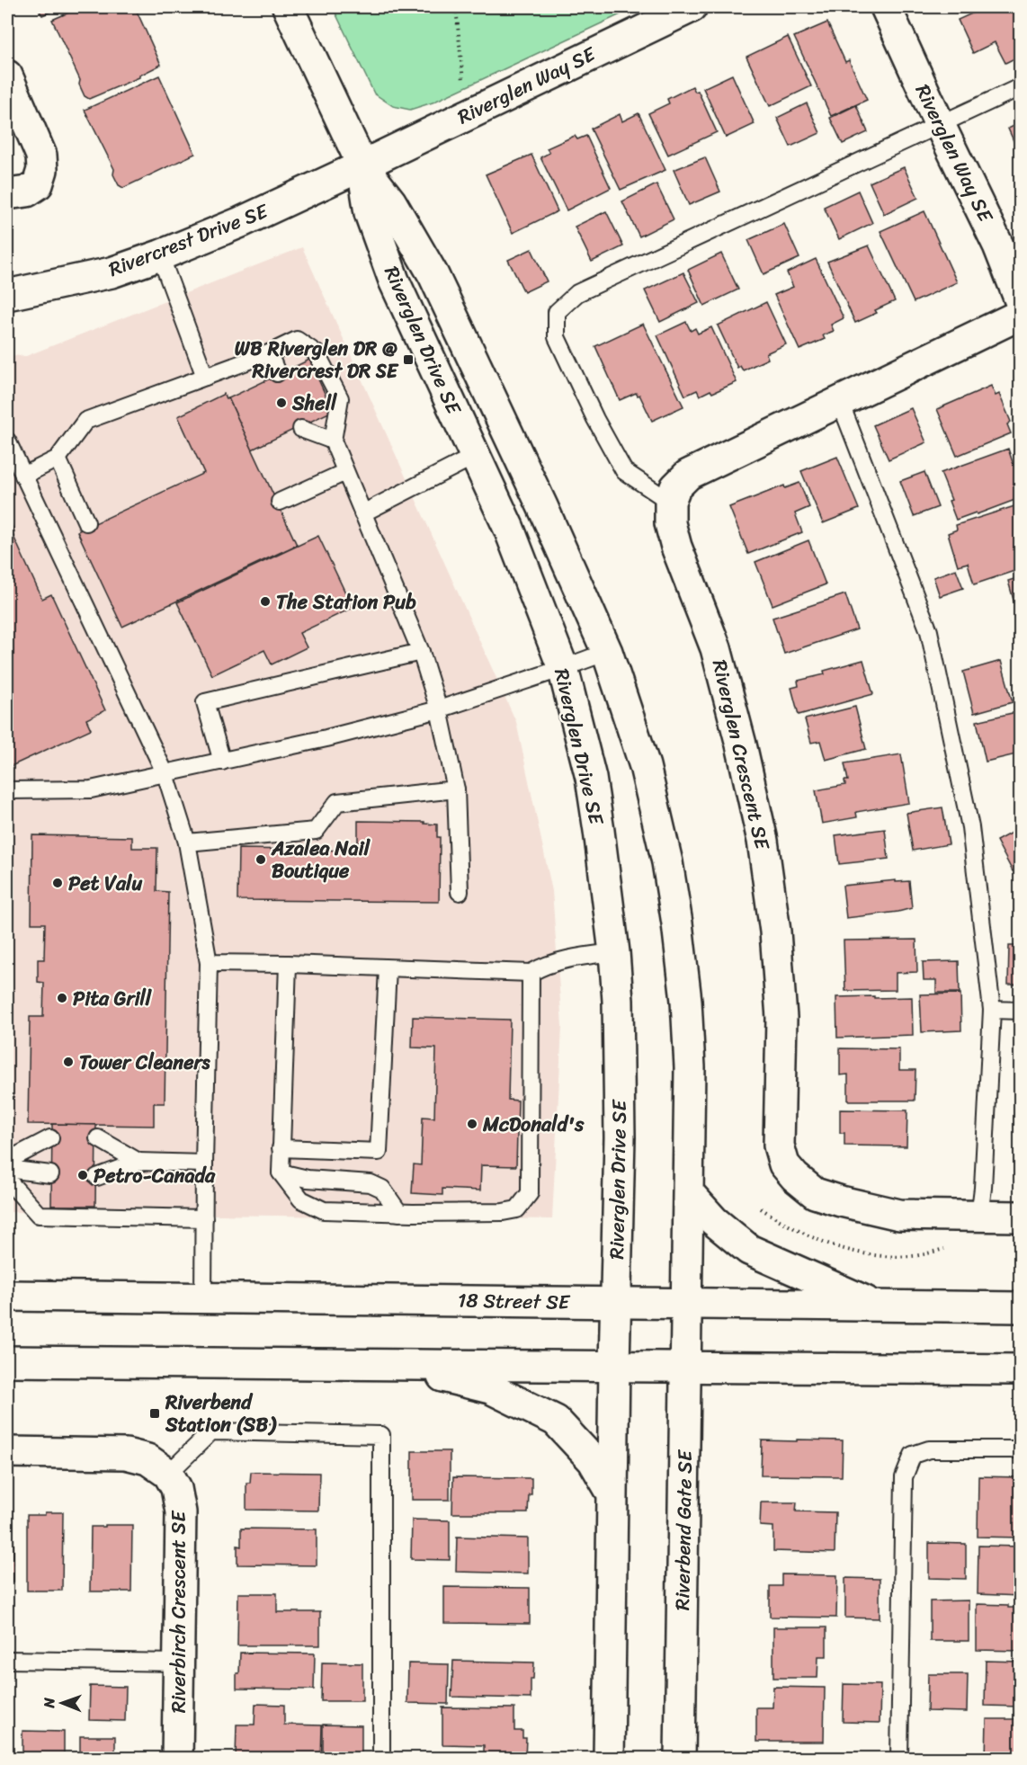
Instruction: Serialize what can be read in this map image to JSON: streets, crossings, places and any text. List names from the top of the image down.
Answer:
{
  "streets": {
    "street": [
      "Riverglen Way SE",
      "Rivercrest Drive SE",
      "Riverglen Drive SE",
      "Riverglen Crescent SE",
      "18 Street SE",
      "Riverbend Gate SE",
      "Riverbirch Crescent SE"
    ]
  },
  "crossings": [
    ["Riverglen Way SE", "Rivercrest Drive SE"],
    ["Riverglen Way SE", "Riverglen Drive SE"],
    ["Rivercrest Drive SE", "Riverglen Drive SE"],
    ["Riverglen Drive SE", "18 Street SE"],
    ["Riverglen Drive SE", "Riverbend Gate SE"],
    ["18 Street SE", "Riverbend Gate SE"]
  ],
  "places": {
    "transit": ["WB Riverglen DR @ Rivercrest DR SE", "Riverbend Station (SB)"],
    "other": [
      "Shell",
      "The Station Pub",
      "Azalea Nail Boutique",
      "Pet Valu",
      "Pita Grill",
      "Tower Cleaners",
      "McDonald's",
      "Petro-Canada"
    ]
  },
  "north": "left"
}
